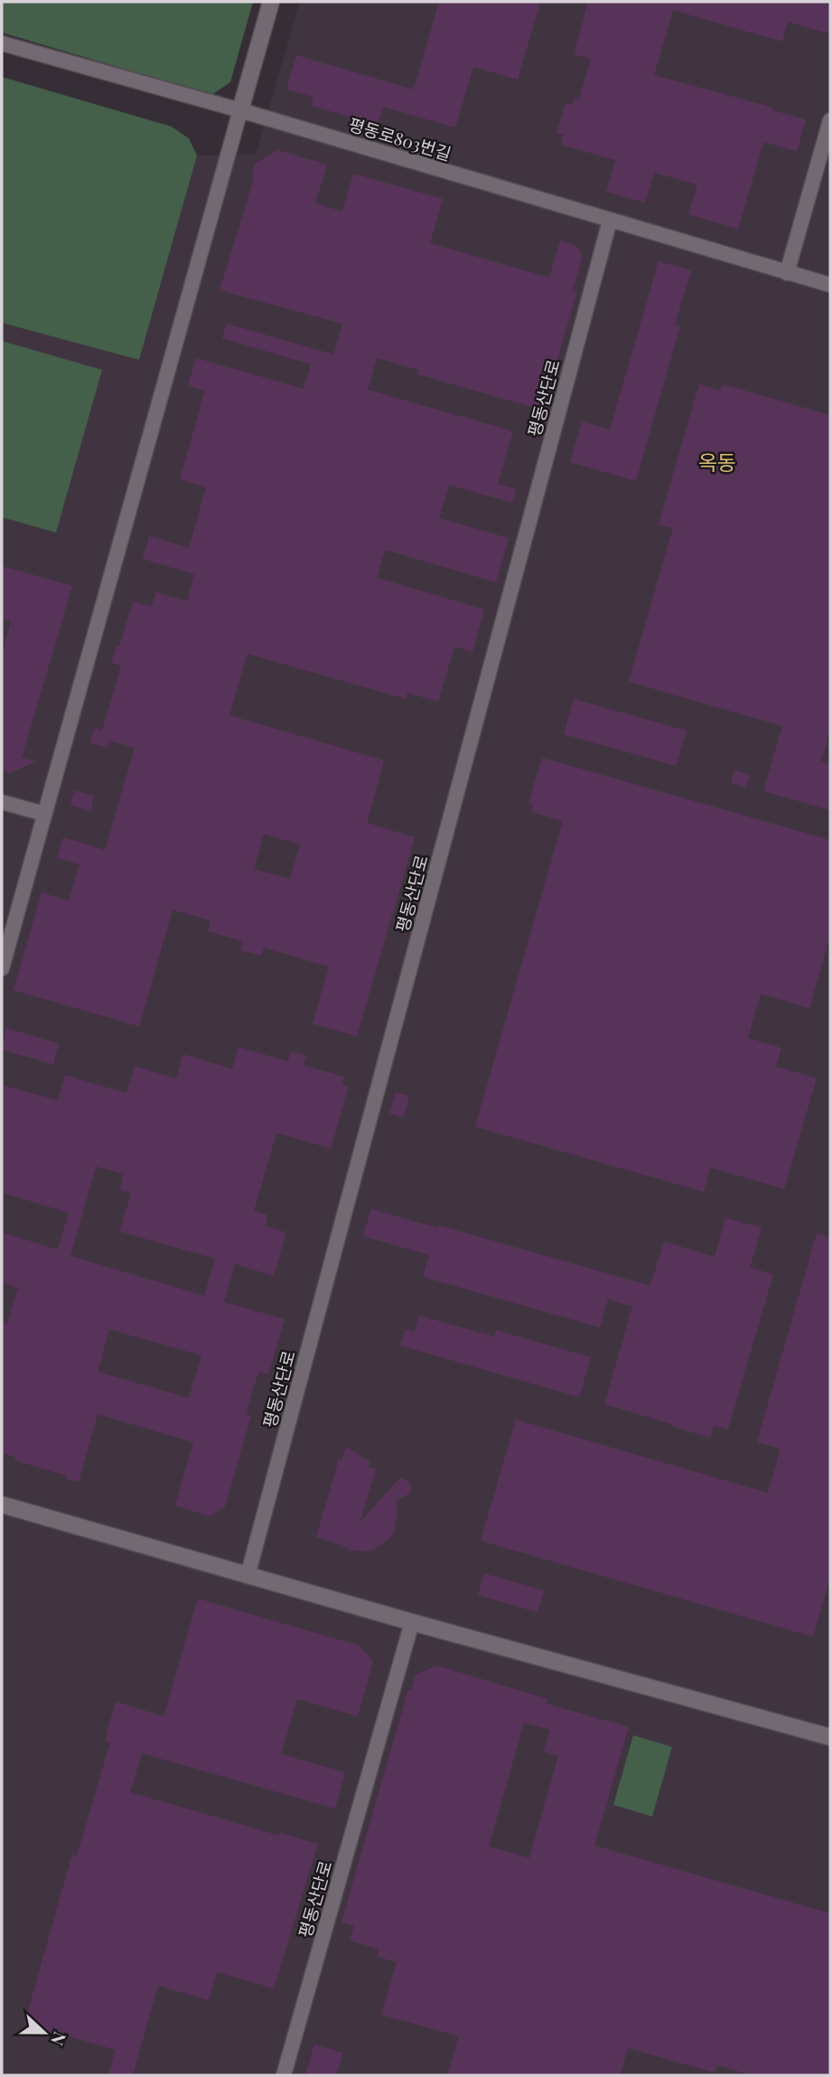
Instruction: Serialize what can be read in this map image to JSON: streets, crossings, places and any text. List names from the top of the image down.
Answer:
{
  "streets": {
    "street": ["평동로803번길", "평동산단로"]
  },
  "crossings": [
    ["평동로803번길", "평동산단로"]
  ],
  "districts": ["옥동"],
  "north": "right"
}
